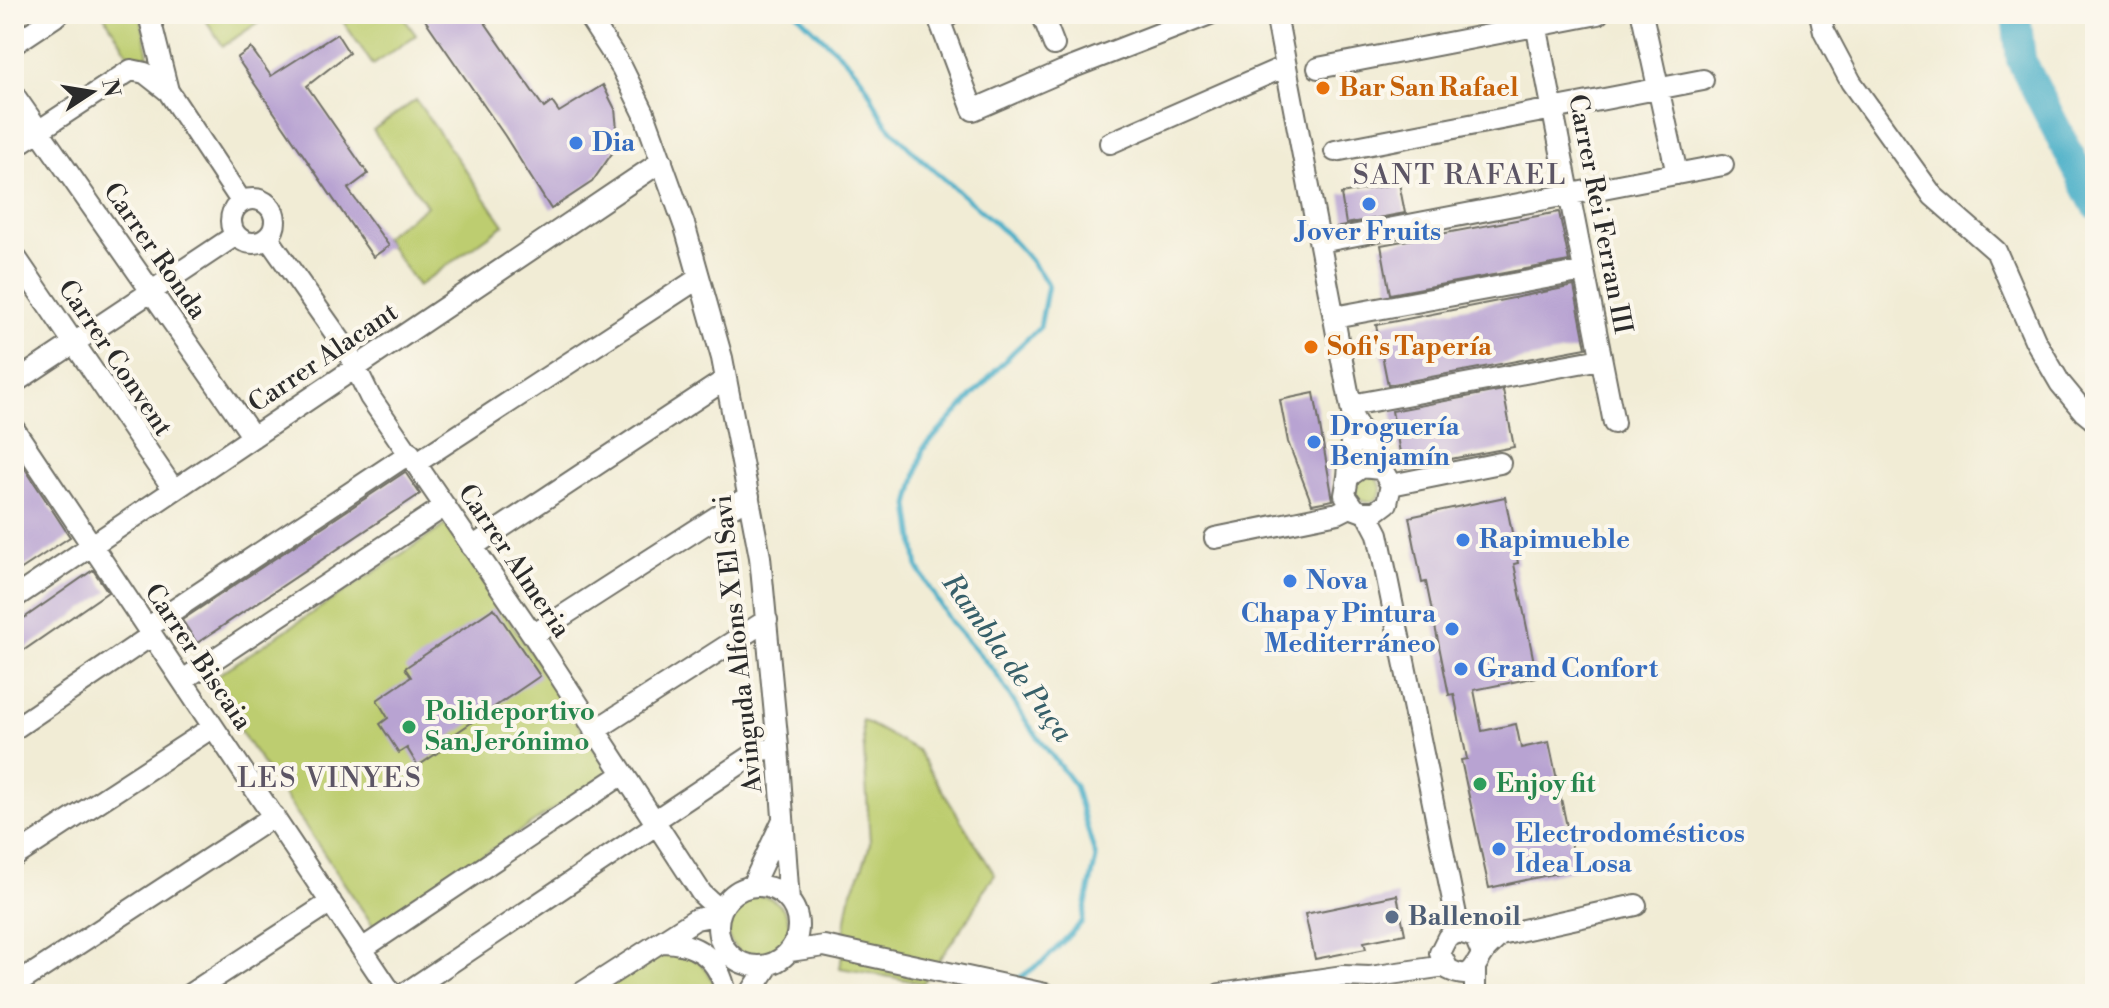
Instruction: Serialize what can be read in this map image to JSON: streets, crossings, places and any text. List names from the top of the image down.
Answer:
{
  "streets": {
    "street": [
      "Carrer Rei Ferran III",
      "Carrer Ronda",
      "Carrer Convent",
      "Carrer Alacant",
      "Carrer Almeria",
      "Avinguda Alfons X El Savi",
      "Carrer Biscaia"
    ]
  },
  "crossings": [
    ["Carrer Ronda", "Carrer Alacant"],
    ["Carrer Convent", "Carrer Alacant"],
    ["Carrer Alacant", "Carrer Almeria"],
    ["Carrer Alacant", "Avinguda Alfons X El Savi"],
    ["Carrer Alacant", "Carrer Biscaia"],
    ["Carrer Almeria", "Avinguda Alfons X El Savi"]
  ],
  "districts": ["SANT RAFAEL", "LES VINYES"],
  "water": ["Rambla de Puça"],
  "places": [
    "Bar San Rafael",
    "Dia",
    "Jover Fruits",
    "Sofi's Tapería",
    "Droguería Benjamín",
    "Rapimueble",
    "Nova",
    "Chapa y Pintura Mediterráneo",
    "Grand Confort",
    "Polideportivo San Jerónimo",
    "Enjoy fit",
    "Electrodomésticos Idea Losa",
    "Ballenoil"
  ],
  "north": "right"
}
